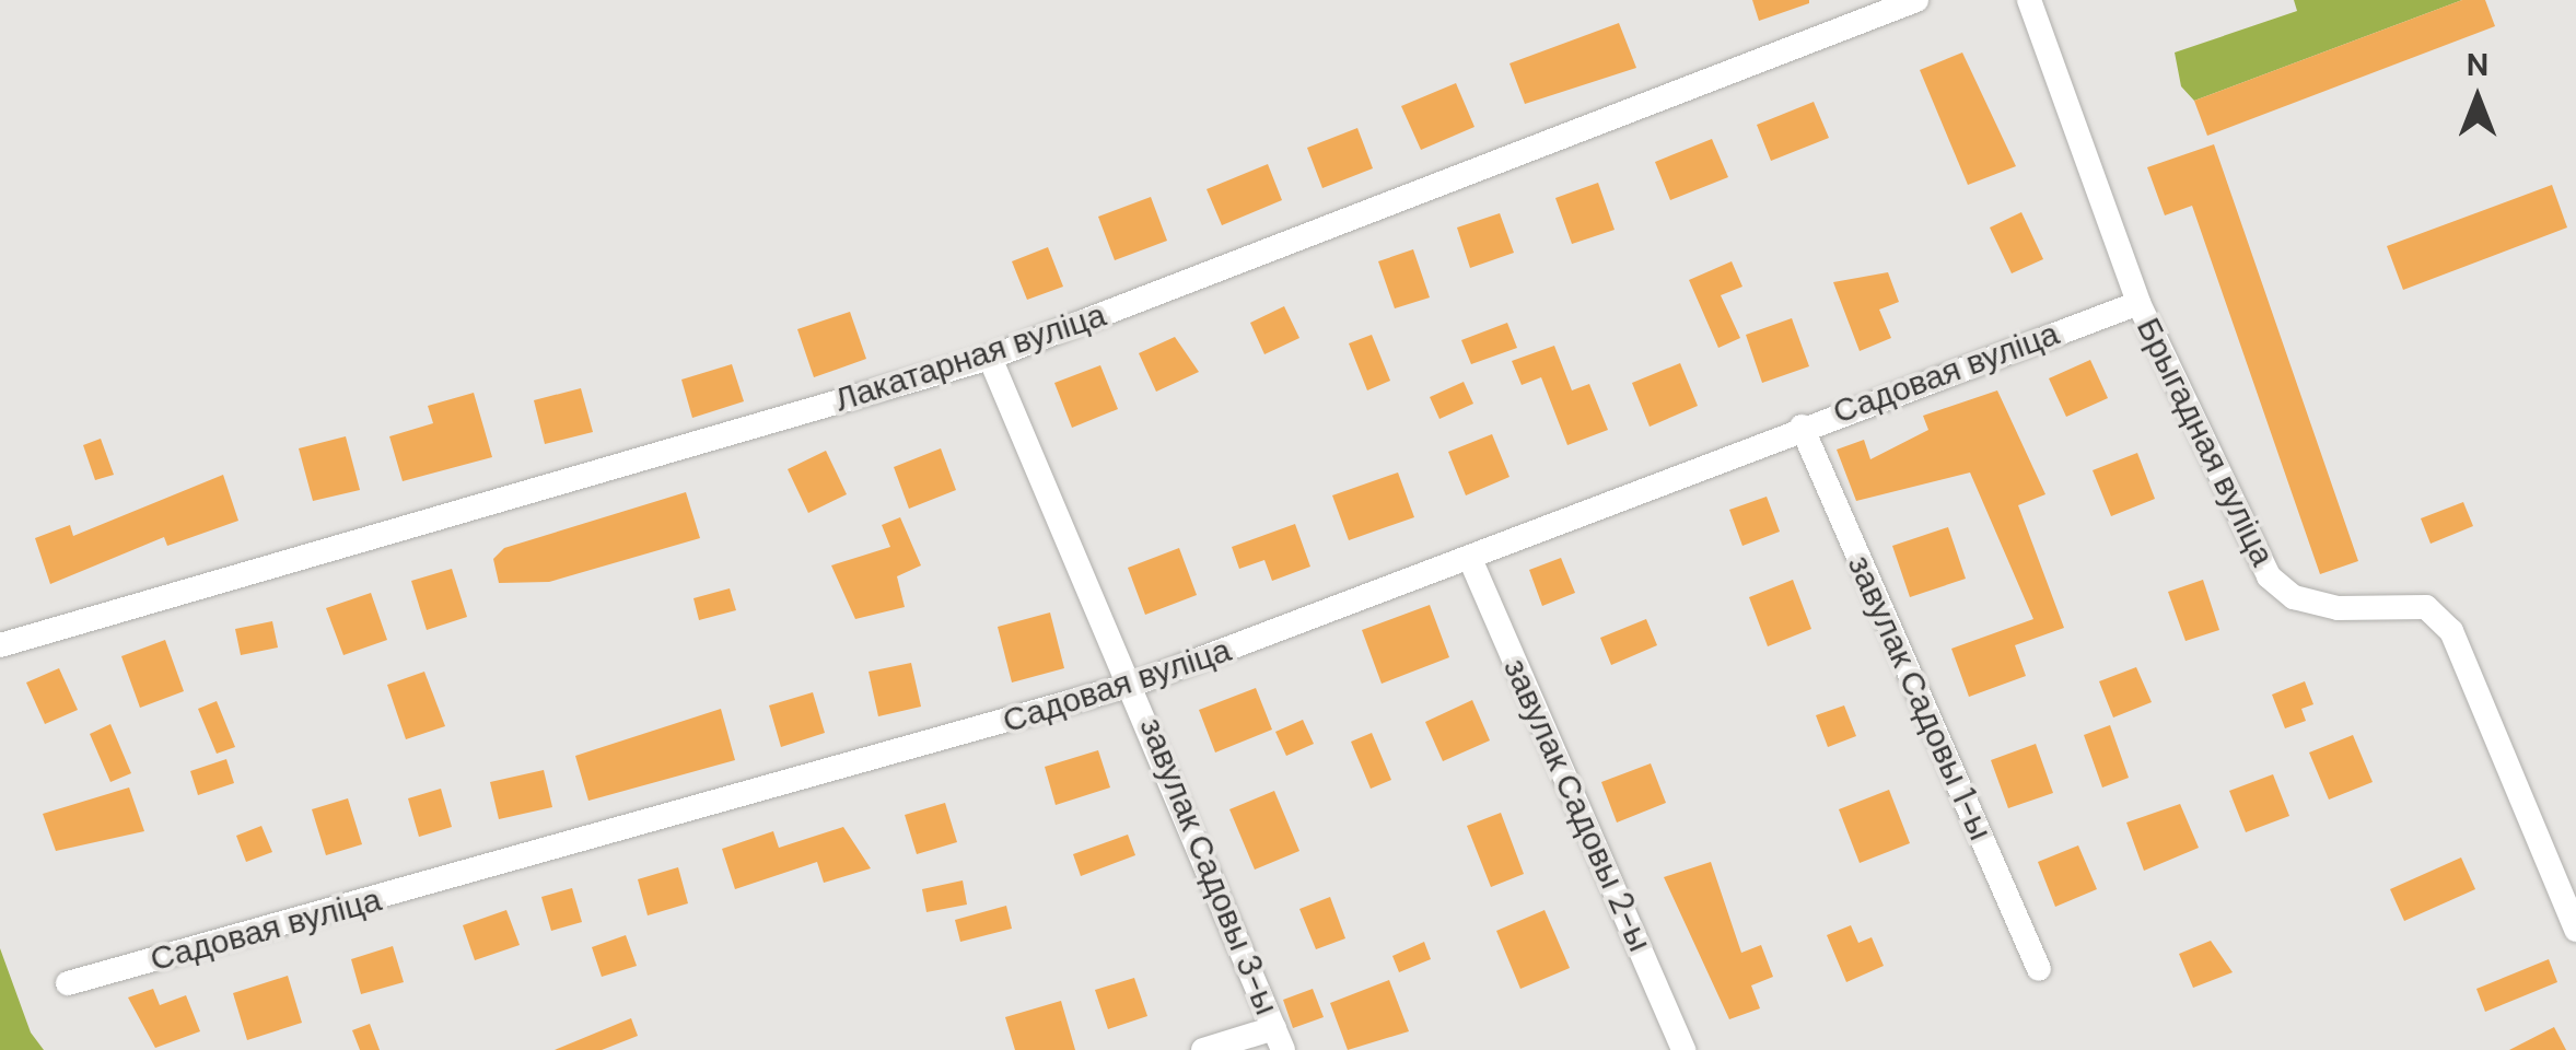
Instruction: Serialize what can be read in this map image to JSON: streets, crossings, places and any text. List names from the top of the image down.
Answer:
{
  "streets": {
    "street": [
      "Лакатарная вуліца",
      "Садовая вуліца",
      "Брыгадная вуліца",
      "завулак Садовы 1-ы",
      "завулак Садовы 2-ы",
      "завулак Садовы 3-ы"
    ]
  },
  "crossings": [
    ["Лакатарная вуліца", "завулак Садовы 3-ы"],
    ["Садовая вуліца", "Брыгадная вуліца"],
    ["Садовая вуліца", "завулак Садовы 1-ы"],
    ["Садовая вуліца", "завулак Садовы 2-ы"],
    ["Садовая вуліца", "завулак Садовы 3-ы"]
  ],
  "north": "top"
}
